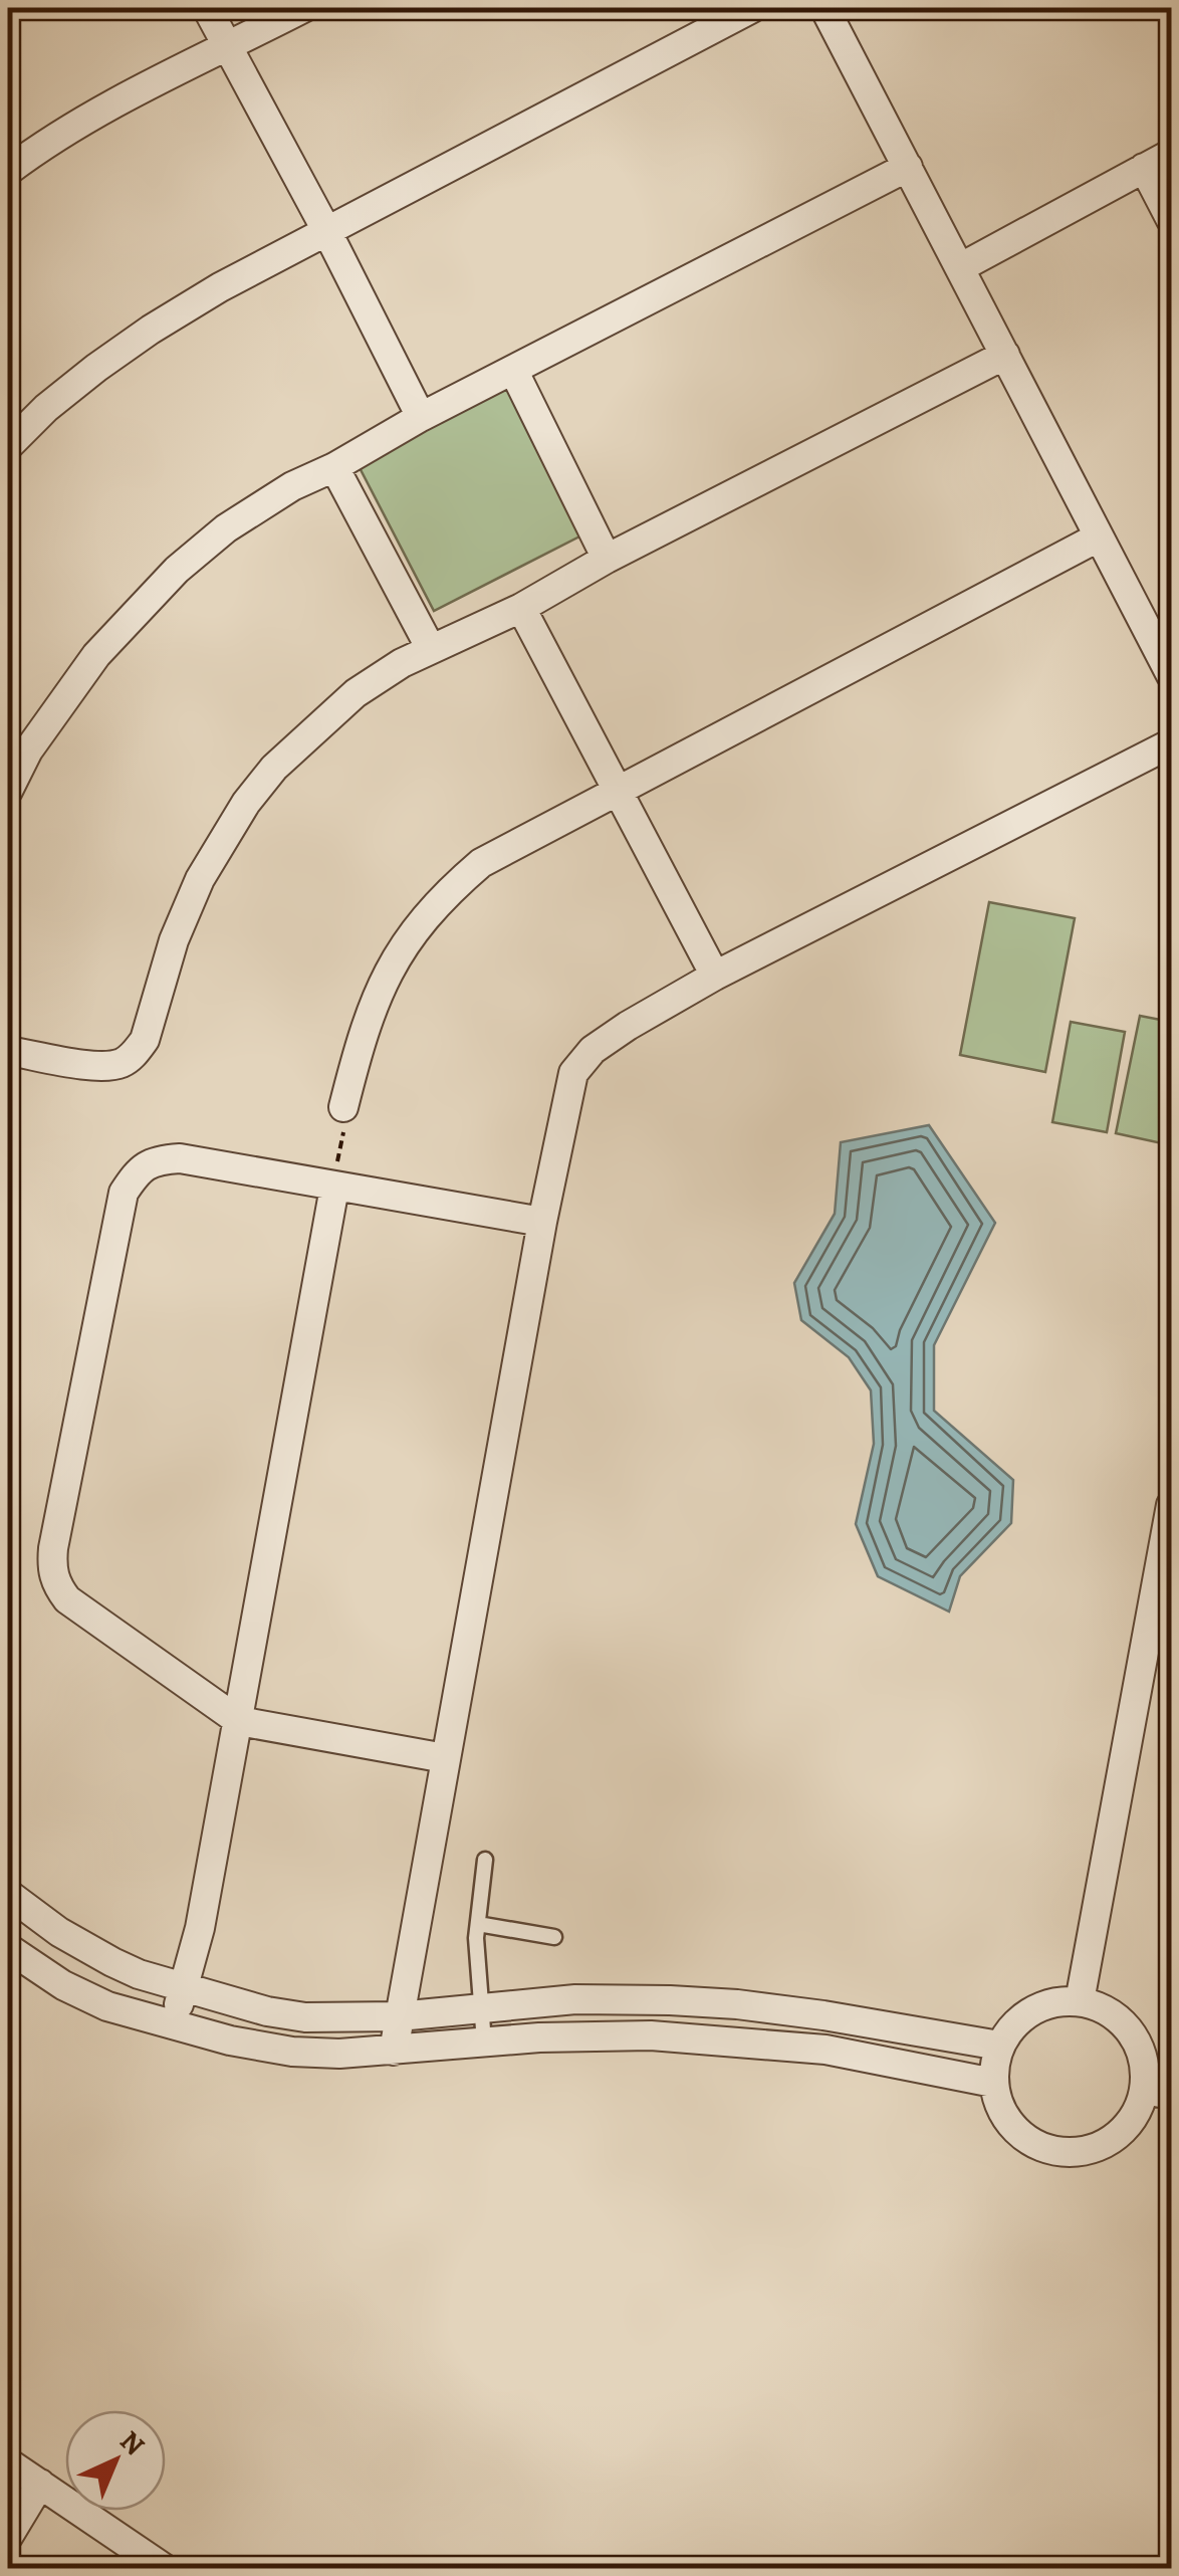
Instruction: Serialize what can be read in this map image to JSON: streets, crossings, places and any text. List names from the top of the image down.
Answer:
{
  "north": "top right"
}
